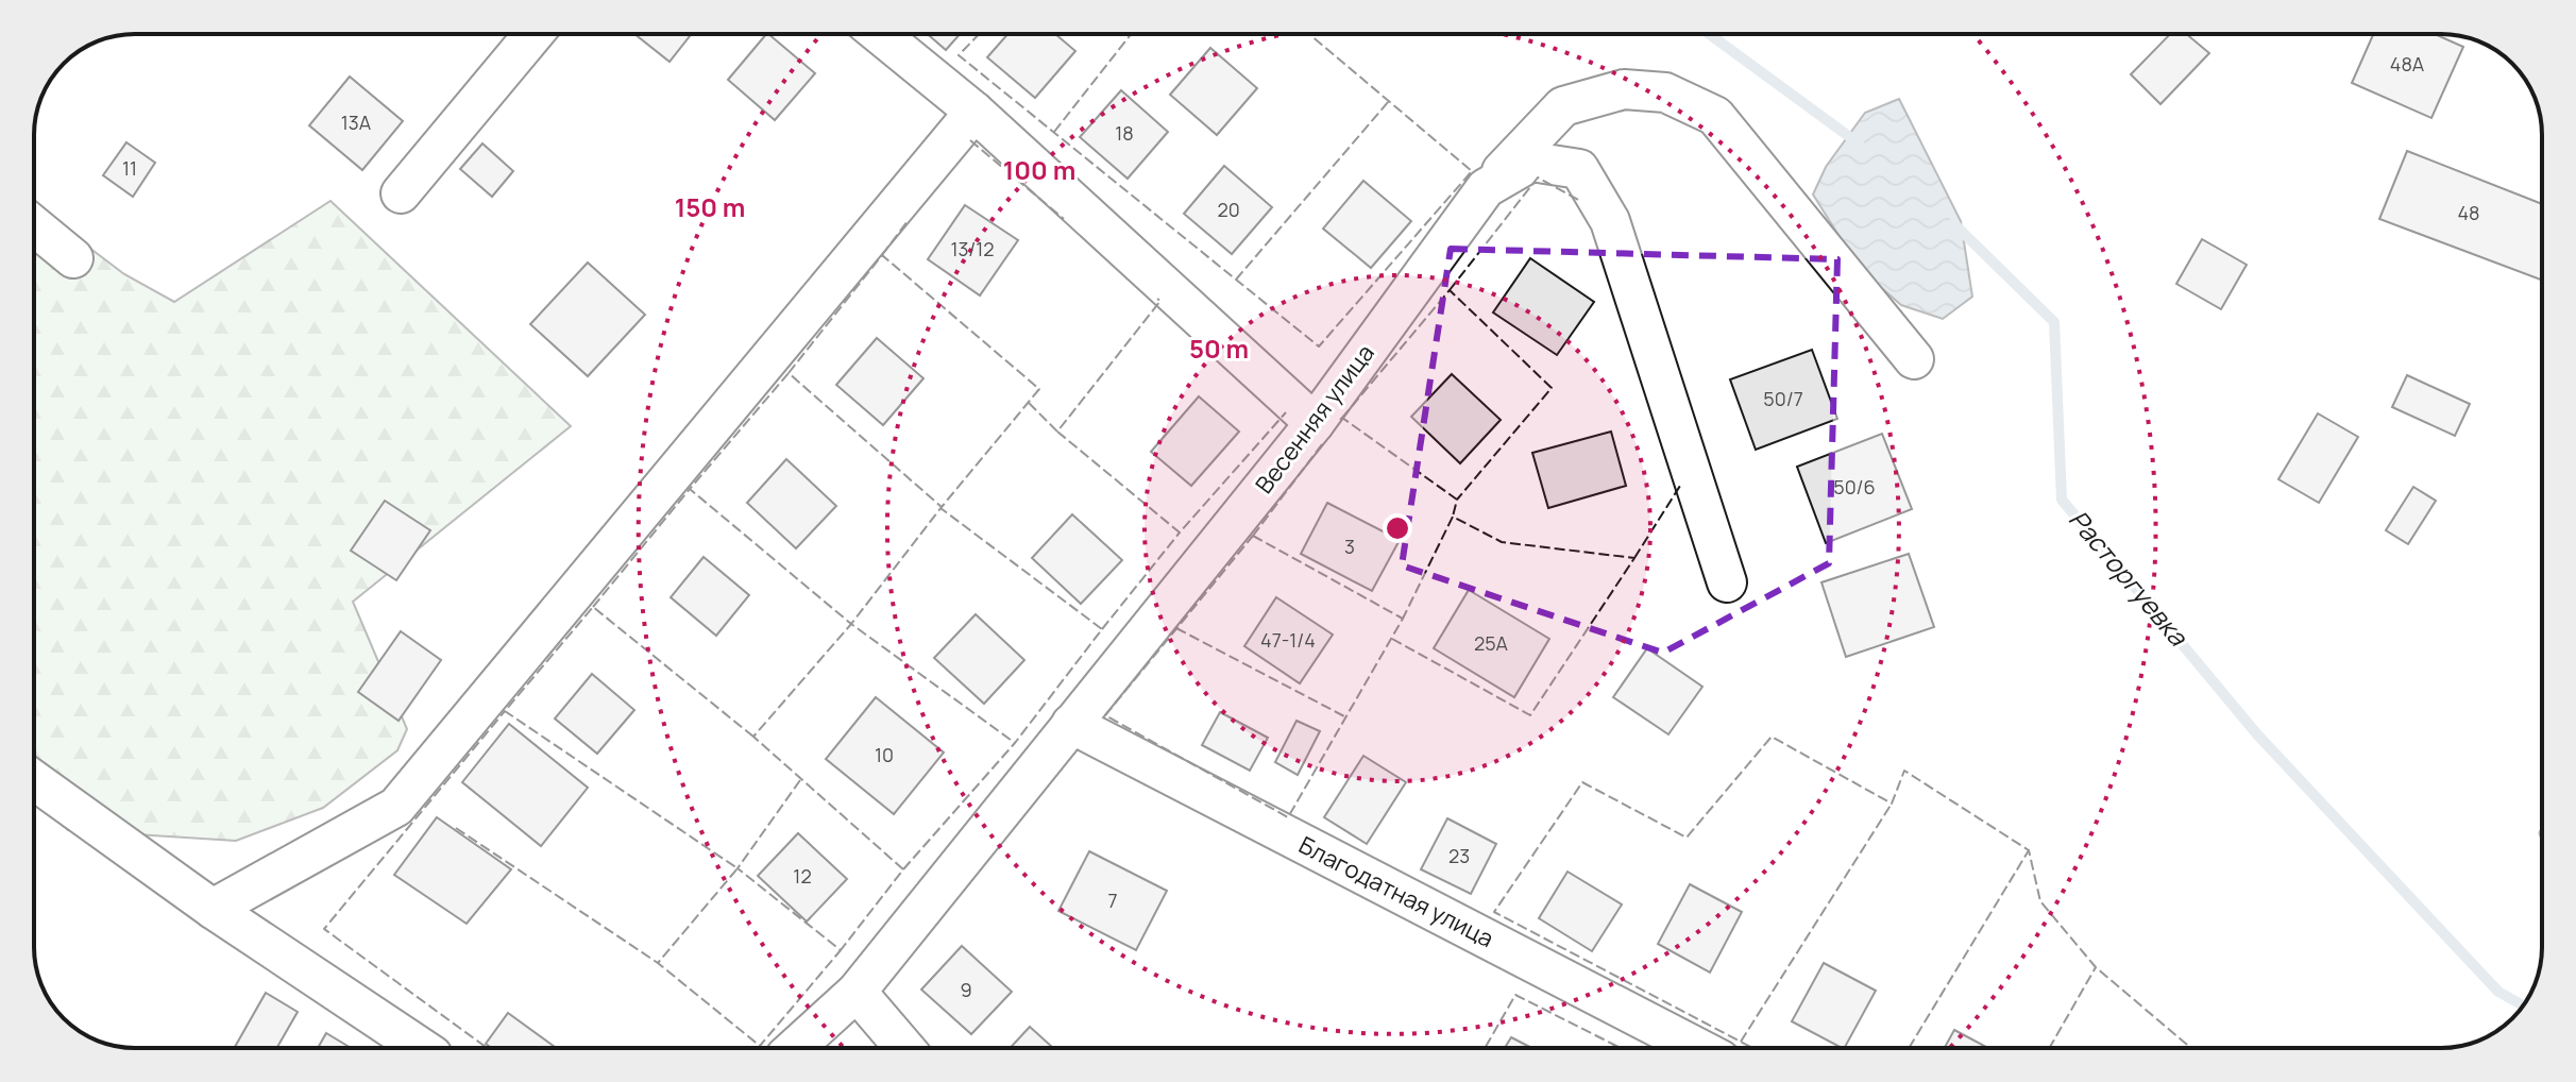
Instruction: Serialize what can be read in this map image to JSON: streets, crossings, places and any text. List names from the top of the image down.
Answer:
{
  "streets": {
    "street": ["Весенняя улица", "Благодатная улица"]
  },
  "crossings": [
    ["Весенняя улица", "Благодатная улица"]
  ],
  "water": ["Расторгуевка"],
  "house_numbers": [
    "48А",
    "13А",
    "18",
    "11",
    "20",
    "48",
    "13/12",
    "50/7",
    "50/6",
    "3",
    "47-1/4",
    "25А",
    "10",
    "23",
    "12",
    "7",
    "9"
  ],
  "rings": ["100 m", "150 m", "50 m"]
}
